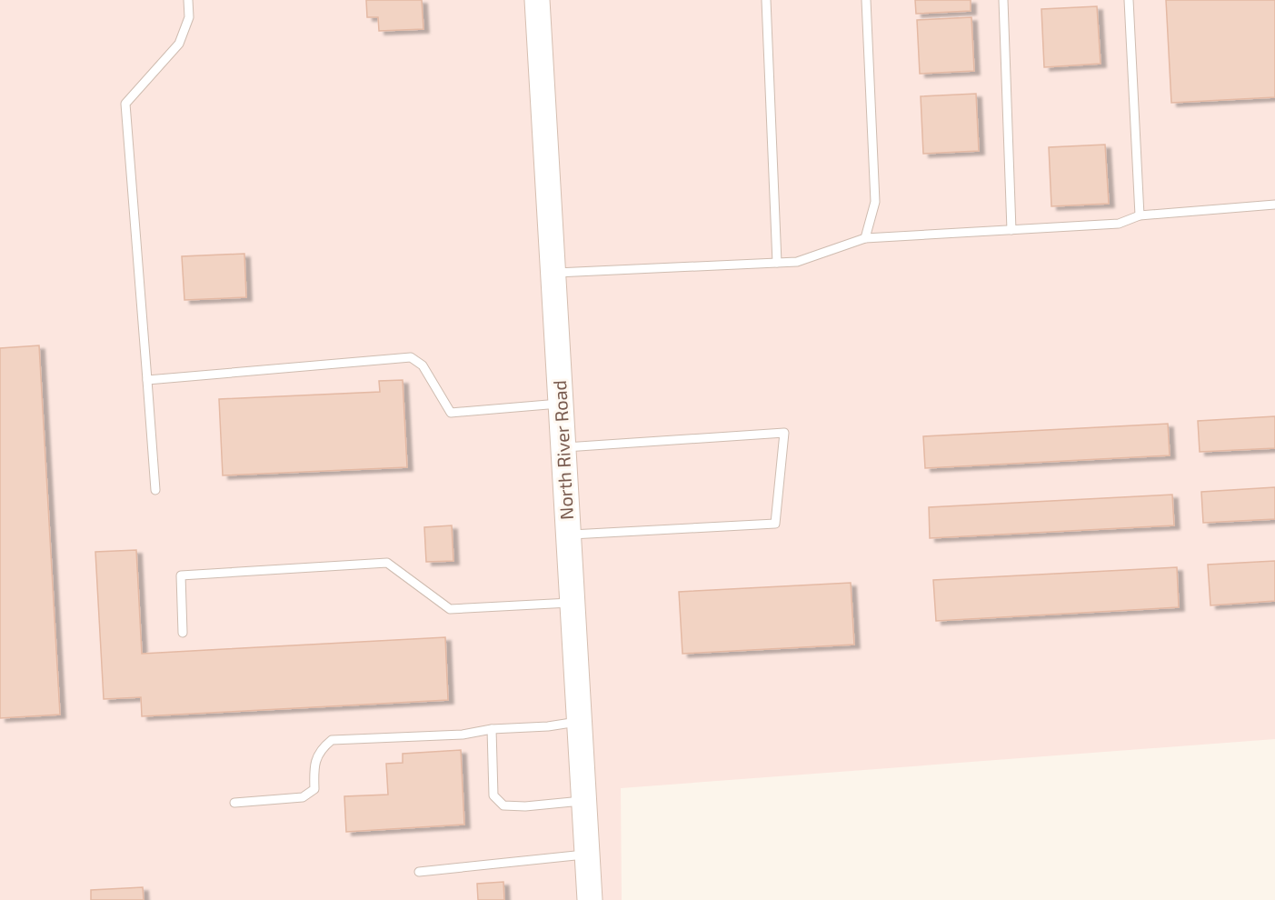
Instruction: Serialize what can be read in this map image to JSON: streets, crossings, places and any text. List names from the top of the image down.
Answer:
{
  "streets": {
    "street": ["North River Road"]
  }
}
